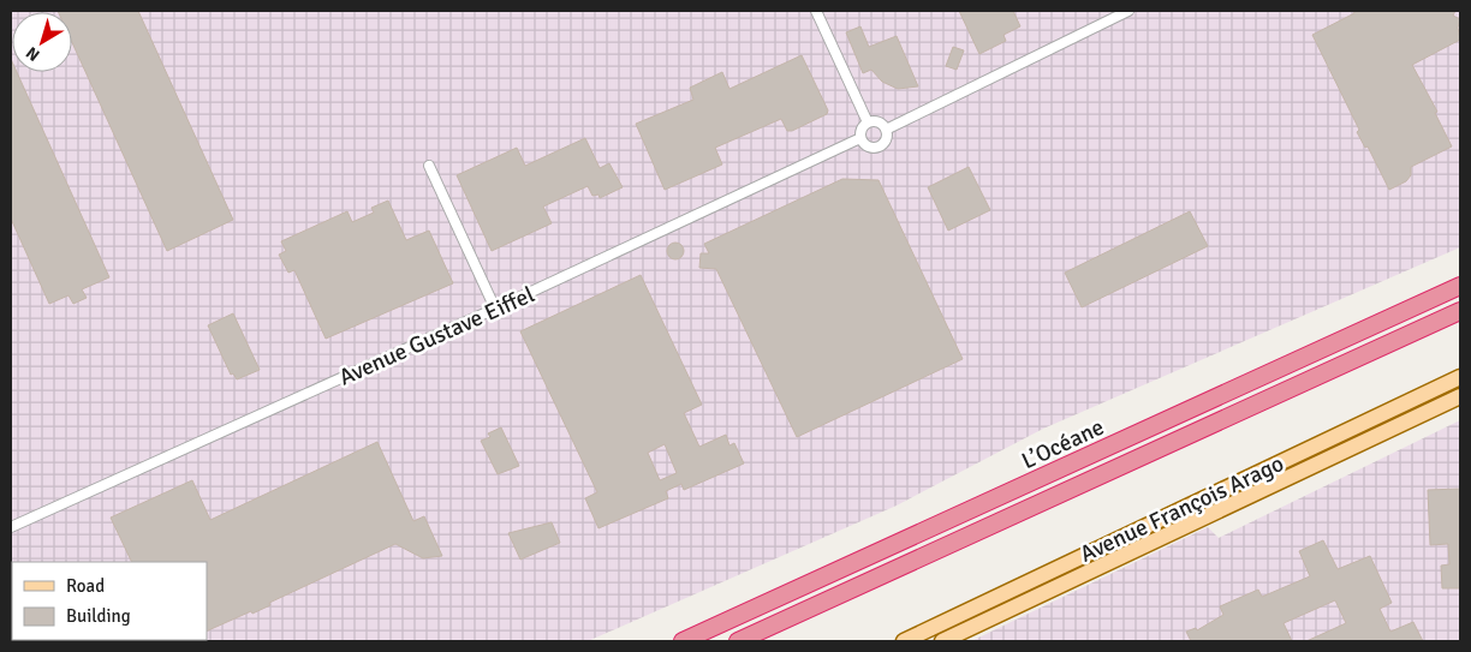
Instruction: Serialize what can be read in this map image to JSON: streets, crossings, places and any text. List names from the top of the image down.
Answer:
{
  "streets": {
    "highway": ["L’Océane"],
    "main road": ["Avenue François Arago"],
    "street": ["Avenue Gustave Eiffel"]
  },
  "legend": ["Road", "Building"],
  "north": "bottom left"
}
